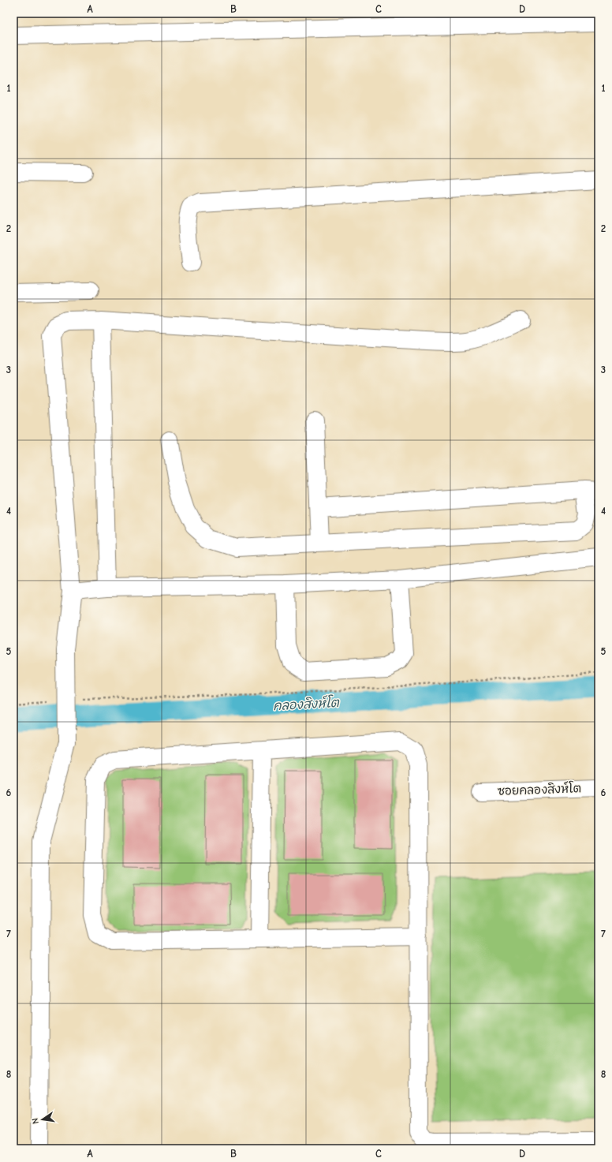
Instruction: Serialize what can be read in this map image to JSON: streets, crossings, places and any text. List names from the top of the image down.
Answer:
{
  "streets": {
    "street": ["ซอยคลองสิงห์โต"]
  },
  "water": ["คลองสิงห์โต"],
  "north": "left",
  "grid": {
    "columns": [
      "A",
      "B",
      "C",
      "D"
    ],
    "rows": [
      "1",
      "2",
      "3",
      "4",
      "5",
      "6",
      "7",
      "8"
    ]
  }
}
